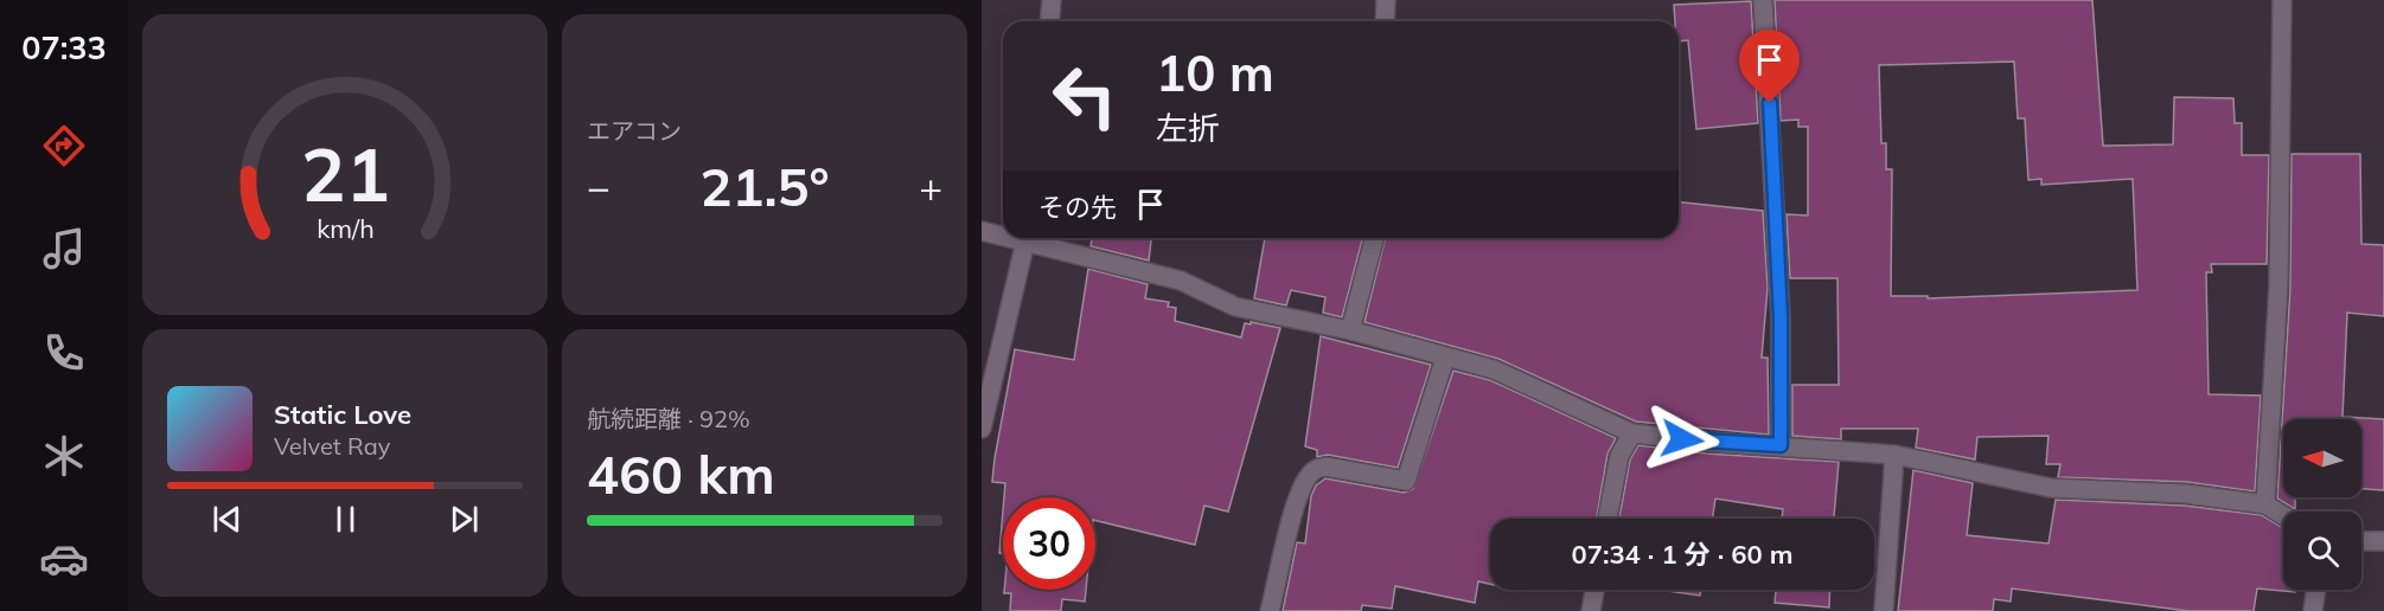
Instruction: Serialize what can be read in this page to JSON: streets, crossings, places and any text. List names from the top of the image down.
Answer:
{
  "north": "left",
  "page": {
    "tabs": "07:33",
    "tile": [
      "エアコン",
      ["航続距離 · 92%", "460 km"]
    ],
    "turn": ["10 m", "左折"],
    "heat": ["−", "21.5°", "+"],
    "then": "その先",
    "song": ["Static Love", "Velvet Ray"],
    "limit": "30",
    "trip": "07:34 · 1 分 · 60 m",
    "gauge": ["21", "km/h"]
  }
}
